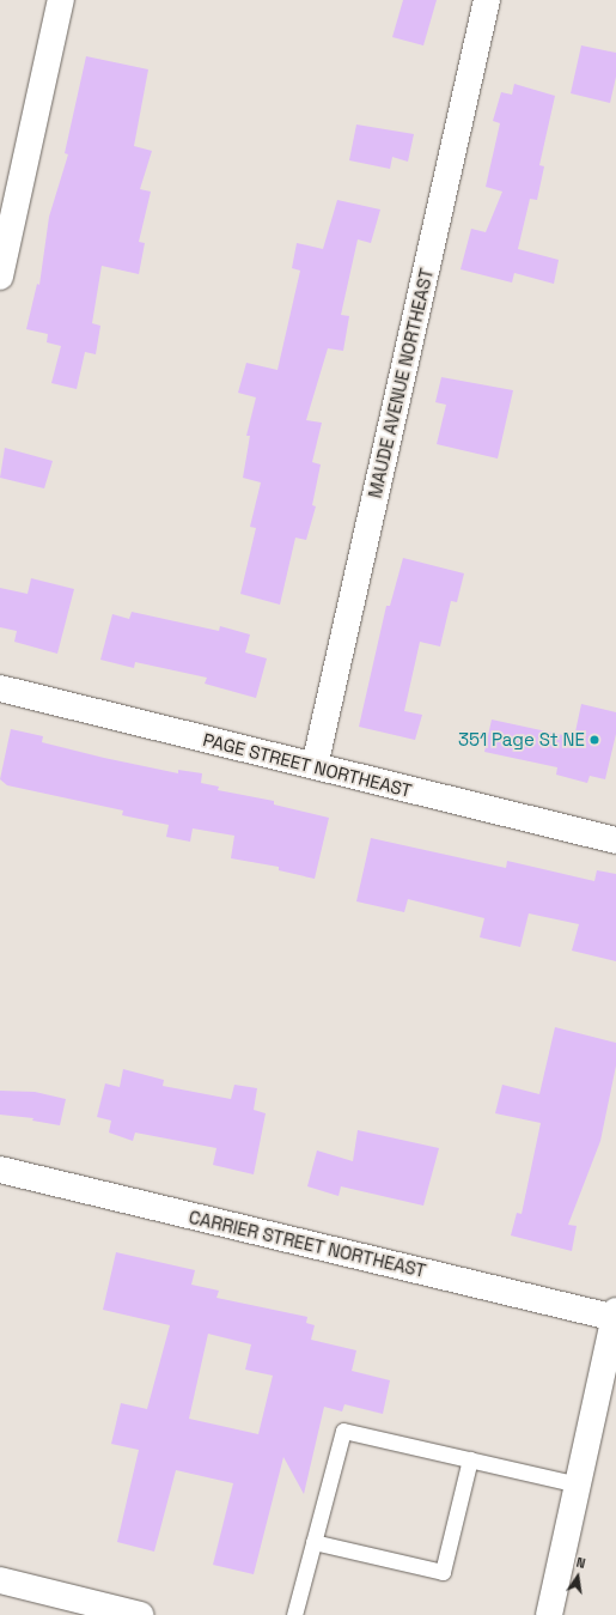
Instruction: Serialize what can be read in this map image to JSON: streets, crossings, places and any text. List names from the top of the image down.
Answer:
{
  "streets": {
    "street": ["MAUDE AVENUE NORTHEAST", "PAGE STREET NORTHEAST", "CARRIER STREET NORTHEAST"]
  },
  "crossings": [
    ["MAUDE AVENUE NORTHEAST", "PAGE STREET NORTHEAST"]
  ],
  "places": ["351 Page St NE"],
  "north": "top"
}
